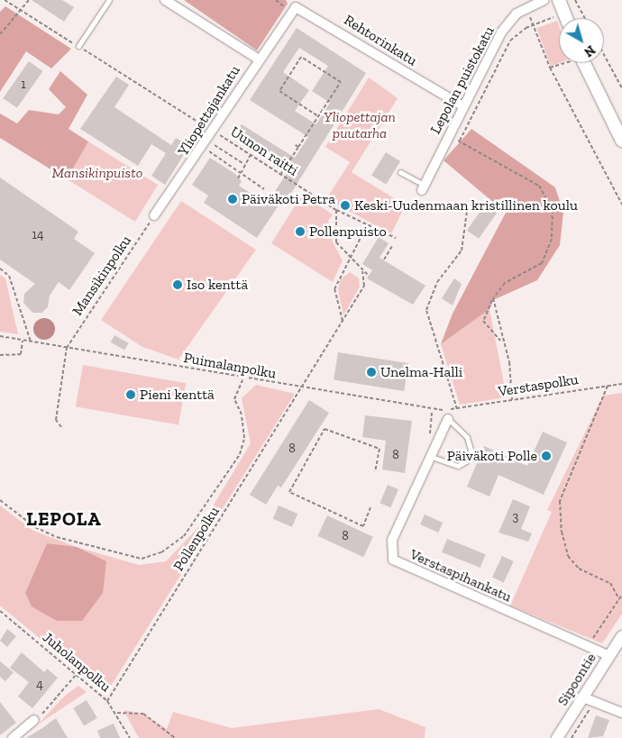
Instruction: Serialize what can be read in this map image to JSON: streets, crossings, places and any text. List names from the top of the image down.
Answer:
{
  "streets": {
    "street": [
      "Rehtorinkatu",
      "Lepolan puistokatu",
      "Yliopettajankatu",
      "Verstaspihankatu",
      "Sipoontie"
    ],
    "path": [
      "Uunon raitti",
      "Mansikinpolku",
      "Puimalanpolku",
      "Verstaspolku",
      "Pollenpolku",
      "Juholanpolku"
    ]
  },
  "crossings": [
    ["Rehtorinkatu", "Lepolan puistokatu"],
    ["Rehtorinkatu", "Yliopettajankatu"],
    ["Yliopettajankatu", "Uunon raitti"],
    ["Yliopettajankatu", "Mansikinpolku"],
    ["Mansikinpolku", "Puimalanpolku"],
    ["Puimalanpolku", "Verstaspolku"],
    ["Puimalanpolku", "Pollenpolku"],
    ["Pollenpolku", "Juholanpolku"],
    ["Verstaspihankatu", "Sipoontie"]
  ],
  "districts": ["LEPOLA"],
  "parks": ["Yliopettajan puutarha", "Mansikinpuisto"],
  "places": [
    "Päiväkoti Petra",
    "Keski-Uudenmaan kristillinen koulu",
    "Pollenpuisto",
    "Iso kenttä",
    "Unelma-Halli",
    "Pieni kenttä",
    "Päiväkoti Polle"
  ],
  "house_numbers": [
    "1",
    "14",
    "8",
    "8",
    "3",
    "8",
    "4"
  ],
  "north": "bottom right"
}
